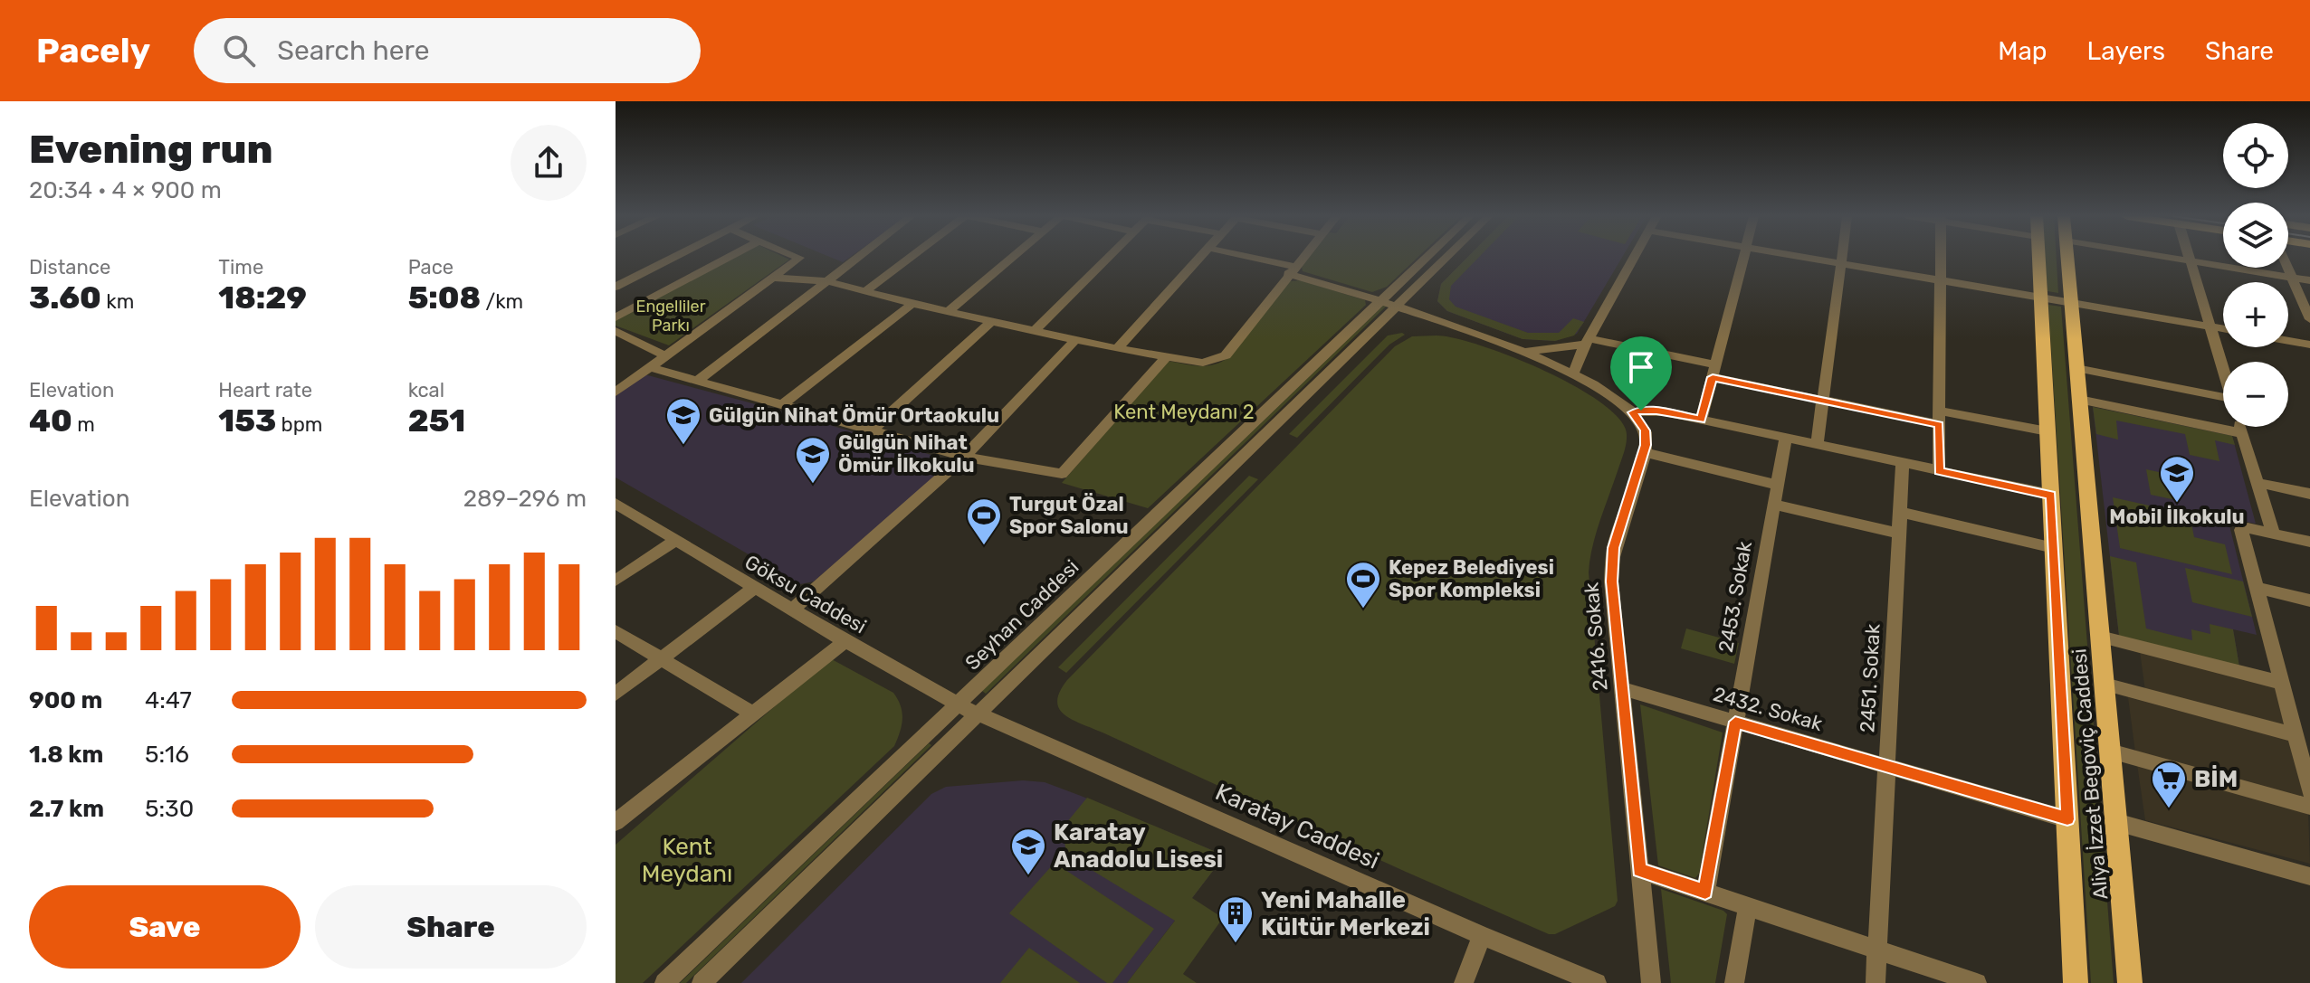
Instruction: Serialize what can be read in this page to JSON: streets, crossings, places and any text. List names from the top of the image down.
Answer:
{
  "streets": {
    "main road": ["Aliya İzzet Begoviç Caddesi"],
    "street": [
      "Göksu Caddesi",
      "2453. Sokak",
      "Seyhan Caddesi",
      "2416. Sokak",
      "2451. Sokak",
      "2432. Sokak",
      "Karatay Caddesi"
    ]
  },
  "crossings": [
    ["Göksu Caddesi", "Seyhan Caddesi"],
    ["Göksu Caddesi", "Karatay Caddesi"],
    ["2453. Sokak", "2432. Sokak"],
    ["Seyhan Caddesi", "Karatay Caddesi"],
    ["2416. Sokak", "2432. Sokak"],
    ["2451. Sokak", "2432. Sokak"],
    ["2432. Sokak", "Aliya İzzet Begoviç Caddesi"]
  ],
  "parks": ["Engelliler Parkı", "Kent Meydanı 2", "Kent Meydanı"],
  "places": {
    "school or university": [
      "Gülgün Nihat Ömür Ortaokulu",
      "Gülgün Nihat Ömür İlkokulu",
      "Mobil İlkokulu",
      "Karatay Anadolu Lisesi"
    ],
    "sports": ["Turgut Özal Spor Salonu", "Kepez Belediyesi Spor Kompleksi"],
    "supermarket": ["BİM"],
    "building": ["Yeni Mahalle Kültür Merkezi"]
  },
  "page": {
    "header": "Pacely",
    "search": "Search here",
    "nav": ["Map", "Layers", "Share"],
    "heading": ["Evening run", "20:34 · 4 × 900 m"],
    "map_buttons": ["+", "−"],
    "stats": [
      ["Distance", "3.60 km"],
      ["Time", "18:29"],
      ["Pace", "5:08 /km"],
      ["Elevation", "40 m"],
      ["Heart rate", "153 bpm"],
      ["kcal", "251"]
    ],
    "chart": ["Elevation", "289–296 m"],
    "list": [
      {
        "name": "900 m",
        "note": "4:47"
      },
      {
        "name": "1.8 km",
        "note": "5:16"
      },
      {
        "name": "2.7 km",
        "note": "5:30"
      }
    ],
    "buttons": ["Save", "Share"]
  }
}
